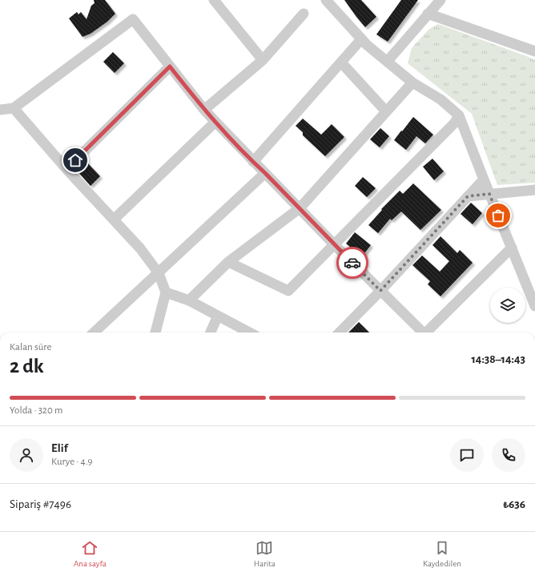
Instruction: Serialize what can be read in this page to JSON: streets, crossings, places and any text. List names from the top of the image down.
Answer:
{
  "page": {
    "heading": ["2 dk", "Kalan süre", "14:38–14:43"],
    "panel": [
      "Elif",
      "Kurye · 4.9",
      "Sipariş #7496",
      "₺636"
    ],
    "bar": "Yolda · 320 m",
    "tabs": ["Ana sayfa", "Harita", "Kaydedilen"]
  }
}
